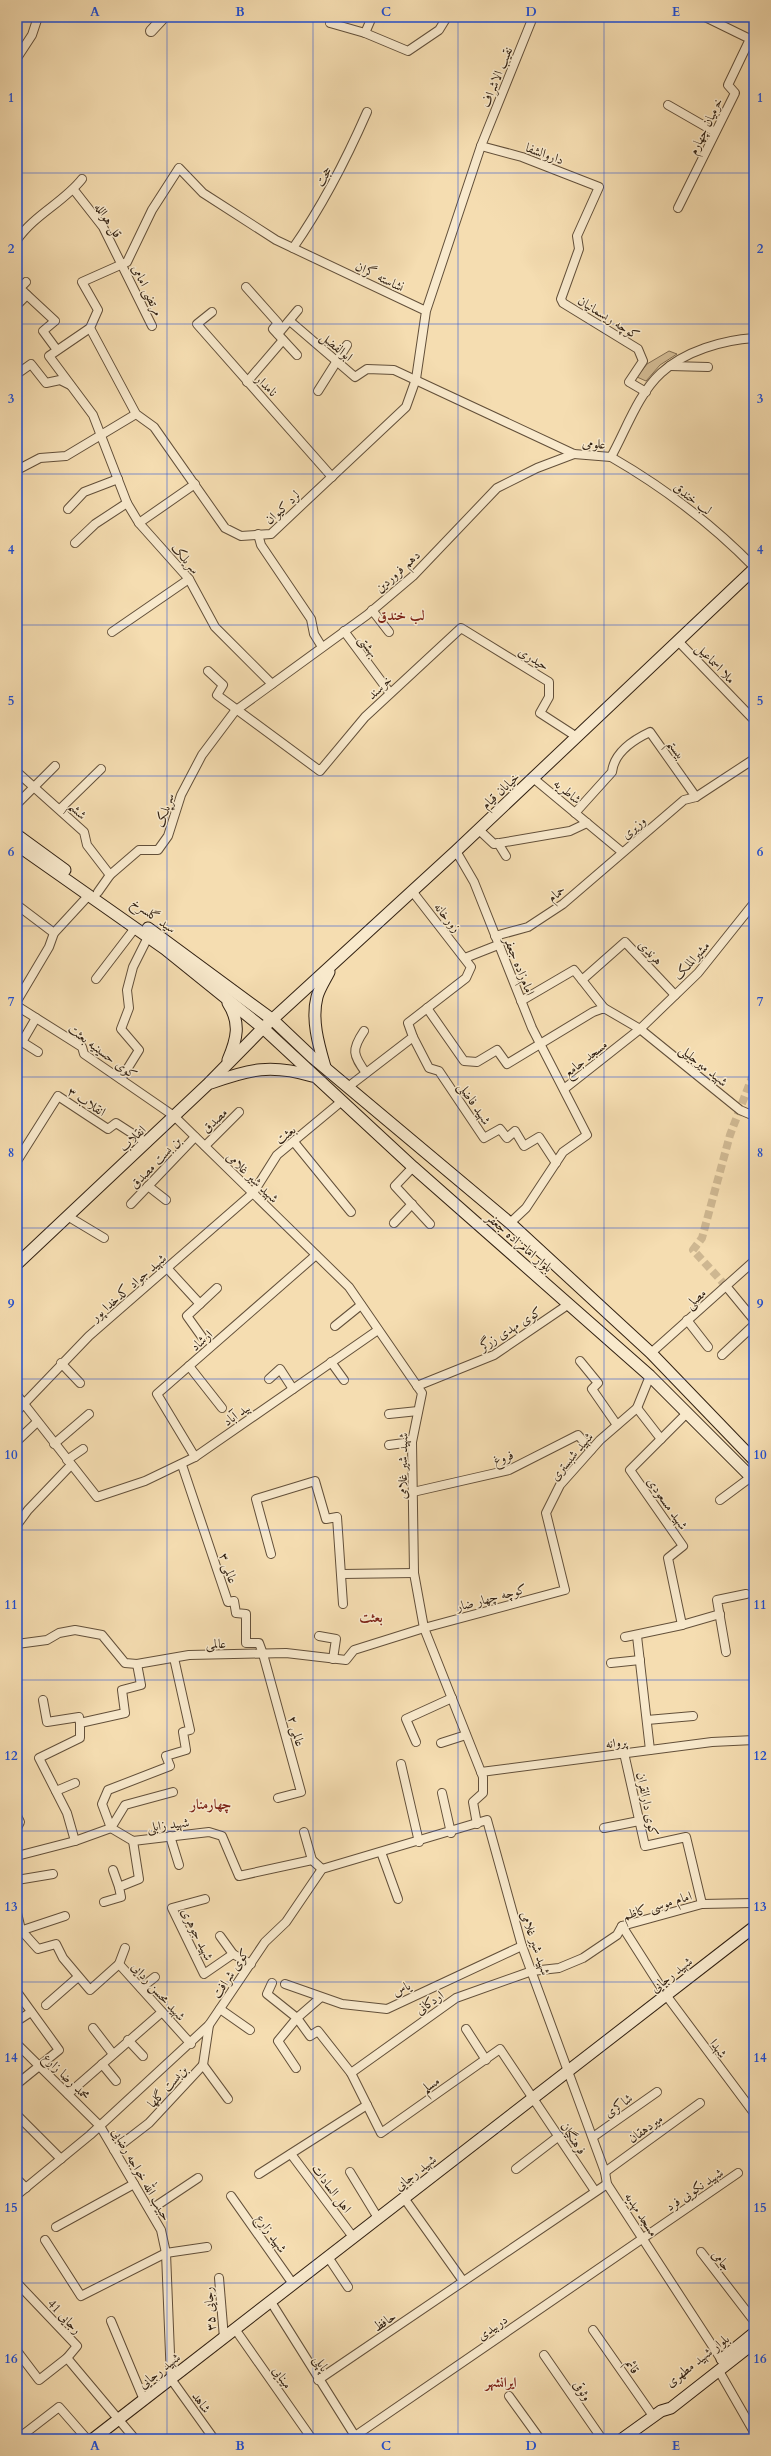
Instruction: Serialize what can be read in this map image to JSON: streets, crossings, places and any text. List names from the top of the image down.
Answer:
{
  "streets": {
    "main road": [
      "خیابان قیام",
      "سید گلسرخ",
      "انقلاب",
      "بلوار امامزاده جعفر",
      "شهید رجایی",
      "بلوار شهید مطهری"
    ],
    "street": [
      "نقیب الاشراف",
      "خرمیان چهارم",
      "داروالشفا",
      "حجت",
      "قل هوالله",
      "نشاسته گران",
      "مرتضی امامی",
      "کوچه ریسمانیان",
      "ابوالفضل",
      "نامدار",
      "علومی",
      "لب خندق",
      "لرد کیوان",
      "سریلک",
      "دهم فروردین",
      "بهشتی",
      "حیدری",
      "ملا اسماعیل",
      "خرسند",
      "بیستم",
      "شاطریه",
      "ششم",
      "سرپلک",
      "وزیری",
      "حمام",
      "زورخانه",
      "هرندی",
      "مشیرالملک",
      "امام‌زاده جعفر",
      "کوی حسینیه بعثت",
      "مسجد جامع",
      "شهید میرجلیلی",
      "انقلاب ۳",
      "شهید فاضلی",
      "مصدق",
      "بعثت",
      "بن بست مصدق",
      "شهید شیر غلامی",
      "شهید جواد کدخدا پور",
      "مصلی",
      "کوی مهدی زرگر",
      "ارشاد",
      "بید آباد",
      "شهید شبستری",
      "فروغ",
      "شهید مسعودی",
      "عالمی ۳",
      "کوچه چهار ضار",
      "عالمی",
      "عالمی ۲",
      "پروانه",
      "کوی دارالقران",
      "شهید زابلی",
      "امام موسی کاظم",
      "شهید جوهری",
      "کوی شرافت",
      "یاس",
      "شهید محسن ردایی",
      "اردکانی",
      "شهدا",
      "محمد رضا زارع",
      "مسلم",
      "بن‌بست گلها",
      "شاکری",
      "میردهقان",
      "فرهنگیان",
      "حبیب الله خواجه رضایی",
      "اهل السادات",
      "شهید نکویی فرد",
      "مسجد مهدیه",
      "شهید زارع",
      "جامی",
      "رجایی ۳۵",
      "رجایی 41",
      "حافظ",
      "دربیدی",
      "پاپلی",
      "قائم",
      "مینایی",
      "وثوقی",
      "شاهد"
    ]
  },
  "crossings": [
    ["نقیب الاشراف", "داروالشفا"],
    ["داروالشفا", "کوچه ریسمانیان"],
    ["حجت", "نشاسته گران"],
    ["قل هوالله", "نشاسته گران"],
    ["قل هوالله", "مرتضی امامی"],
    ["نشاسته گران", "مرتضی امامی"],
    ["نشاسته گران", "لرد کیوان"],
    ["کوچه ریسمانیان", "علومی"],
    ["ابوالفضل", "علومی"],
    ["ابوالفضل", "لرد کیوان"],
    ["نامدار", "لرد کیوان"],
    ["علومی", "لب خندق"],
    ["علومی", "لرد کیوان"],
    ["علومی", "دهم فروردین"],
    ["لب خندق", "خیابان قیام"],
    ["سریلک", "دهم فروردین"],
    ["دهم فروردین", "بهشتی"],
    ["دهم فروردین", "خرسند"],
    ["دهم فروردین", "سرپلک"],
    ["بهشتی", "خرسند"],
    ["حیدری", "خرسند"],
    ["حیدری", "خیابان قیام"],
    ["ملا اسماعیل", "خیابان قیام"],
    ["خرسند", "سرپلک"],
    ["بیستم", "شاطریه"],
    ["بیستم", "وزیری"],
    ["خیابان قیام", "شاطریه"],
    ["خیابان قیام", "سید گلسرخ"],
    ["خیابان قیام", "زورخانه"],
    ["خیابان قیام", "امام‌زاده جعفر"],
    ["خیابان قیام", "انقلاب"],
    ["خیابان قیام", "بلوار امامزاده جعفر"],
    ["شاطریه", "وزیری"],
    ["ششم", "سرپلک"],
    ["سرپلک", "سید گلسرخ"],
    ["وزیری", "حمام"],
    ["حمام", "امام‌زاده جعفر"],
    ["سید گلسرخ", "انقلاب"],
    ["سید گلسرخ", "بلوار امامزاده جعفر"],
    ["هرندی", "مشیرالملک"],
    ["مشیرالملک", "مسجد جامع"],
    ["مشیرالملک", "شهید میرجلیلی"],
    ["امام‌زاده جعفر", "مسجد جامع"],
    ["کوی حسینیه بعثت", "انقلاب"],
    ["کوی حسینیه بعثت", "شهید شیر غلامی"],
    ["مسجد جامع", "شهید میرجلیلی"],
    ["مسجد جامع", "شهید فاضلی"],
    ["مسجد جامع", "بلوار امامزاده جعفر"],
    ["انقلاب ۳", "انقلاب"],
    ["مصدق", "شهید شیر غلامی"],
    ["بعثت", "شهید شیر غلامی"],
    ["بعثت", "بلوار امامزاده جعفر"],
    ["بعثت", "شهید جواد کدخدا پور"],
    ["انقلاب", "شهید شیر غلامی"],
    ["انقلاب", "بلوار امامزاده جعفر"],
    ["بن بست مصدق", "شهید شیر غلامی"],
    ["شهید شیر غلامی", "شهید جواد کدخدا پور"],
    ["شهید شیر غلامی", "کوی مهدی زرگر"],
    ["شهید شیر غلامی", "ارشاد"],
    ["شهید شیر غلامی", "بید آباد"],
    ["شهید شیر غلامی", "فروغ"],
    ["شهید شیر غلامی", "کوچه چهار ضار"],
    ["شهید شیر غلامی", "عالمی"],
    ["شهید شیر غلامی", "پروانه"],
    ["شهید شیر غلامی", "امام موسی کاظم"],
    ["شهید شیر غلامی", "شهید رجایی"],
    ["شهید شیر غلامی", "یاس"],
    ["شهید شیر غلامی", "اردکانی"],
    ["شهید شیر غلامی", "مسجد مهدیه"],
    ["بلوار امامزاده جعفر", "مصلی"],
    ["بلوار امامزاده جعفر", "کوی مهدی زرگر"],
    ["بلوار امامزاده جعفر", "شهید شبستری"],
    ["بلوار امامزاده جعفر", "شهید مسعودی"],
    ["ارشاد", "بید آباد"],
    ["بید آباد", "عالمی ۳"],
    ["شهید شبستری", "فروغ"],
    ["شهید شبستری", "کوچه چهار ضار"],
    ["عالمی ۳", "عالمی"],
    ["عالمی ۳", "عالمی ۲"],
    ["کوچه چهار ضار", "عالمی"],
    ["عالمی", "عالمی ۲"],
    ["پروانه", "کوی دارالقران"],
    ["کوی دارالقران", "امام موسی کاظم"],
    ["امام موسی کاظم", "اردکانی"],
    ["امام موسی کاظم", "شهدا"],
    ["شهید جوهری", "کوی شرافت"],
    ["کوی شرافت", "شهید محسن ردایی"],
    ["کوی شرافت", "محمد رضا زارع"],
    ["کوی شرافت", "حبیب الله خواجه رضایی"],
    ["شهید رجایی", "شهدا"],
    ["شهید رجایی", "مسلم"],
    ["شهید رجایی", "فرهنگیان"],
    ["شهید رجایی", "حبیب الله خواجه رضایی"],
    ["شهید رجایی", "اهل السادات"],
    ["شهید رجایی", "مسجد مهدیه"],
    ["شهید رجایی", "شهید زارع"],
    ["شهید رجایی", "رجایی ۳۵"],
    ["شهید رجایی", "پاپلی"],
    ["شهید رجایی", "مینایی"],
    ["شهید رجایی", "شاهد"],
    ["اردکانی", "مسلم"],
    ["محمد رضا زارع", "حبیب الله خواجه رضایی"],
    ["مسلم", "فرهنگیان"],
    ["بن‌بست گلها", "حبیب الله خواجه رضایی"],
    ["شاکری", "مسجد مهدیه"],
    ["میردهقان", "مسجد مهدیه"],
    ["فرهنگیان", "حافظ"],
    ["حبیب الله خواجه رضایی", "شاهد"],
    ["شهید نکویی فرد", "مسجد مهدیه"],
    ["شهید نکویی فرد", "دربیدی"],
    ["مسجد مهدیه", "حافظ"],
    ["مسجد مهدیه", "دربیدی"],
    ["مسجد مهدیه", "بلوار شهید مطهری"],
    ["حافظ", "پاپلی"],
    ["دربیدی", "پاپلی"],
    ["بلوار شهید مطهری", "قائم"]
  ],
  "districts": [
    "لب خندق",
    "بعثت",
    "چهارمنار",
    "ایرانشهر"
  ],
  "grid": {
    "columns": [
      "A",
      "B",
      "C",
      "D",
      "E"
    ],
    "rows": [
      "1",
      "2",
      "3",
      "4",
      "5",
      "6",
      "7",
      "8",
      "9",
      "10",
      "11",
      "12",
      "13",
      "14",
      "15",
      "16"
    ]
  }
}
